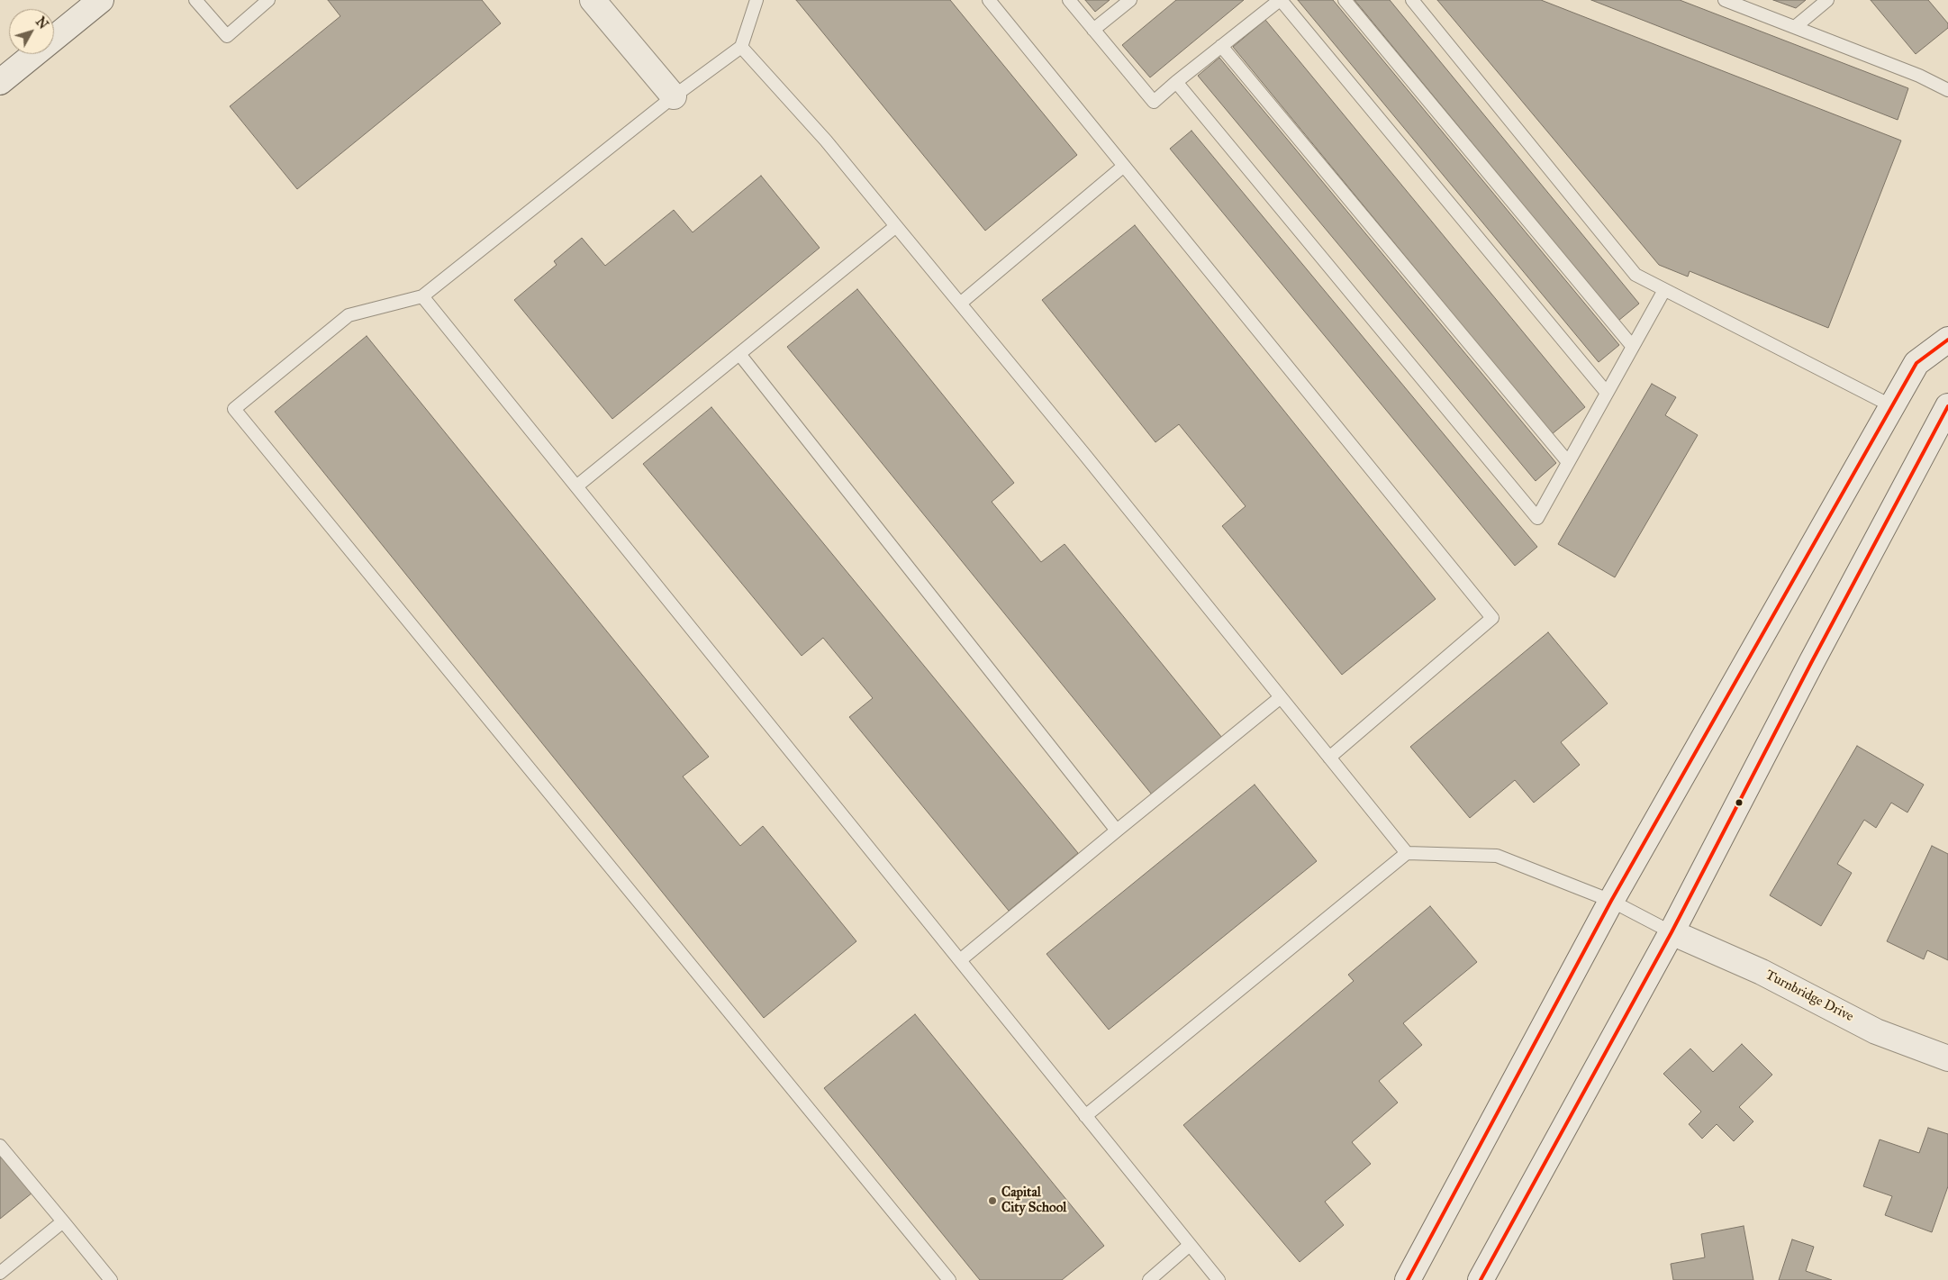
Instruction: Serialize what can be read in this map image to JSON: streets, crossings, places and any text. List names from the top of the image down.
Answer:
{
  "streets": {
    "main road": ["Turnbridge Drive"]
  },
  "places": ["Capital City School"],
  "north": "top right"
}
